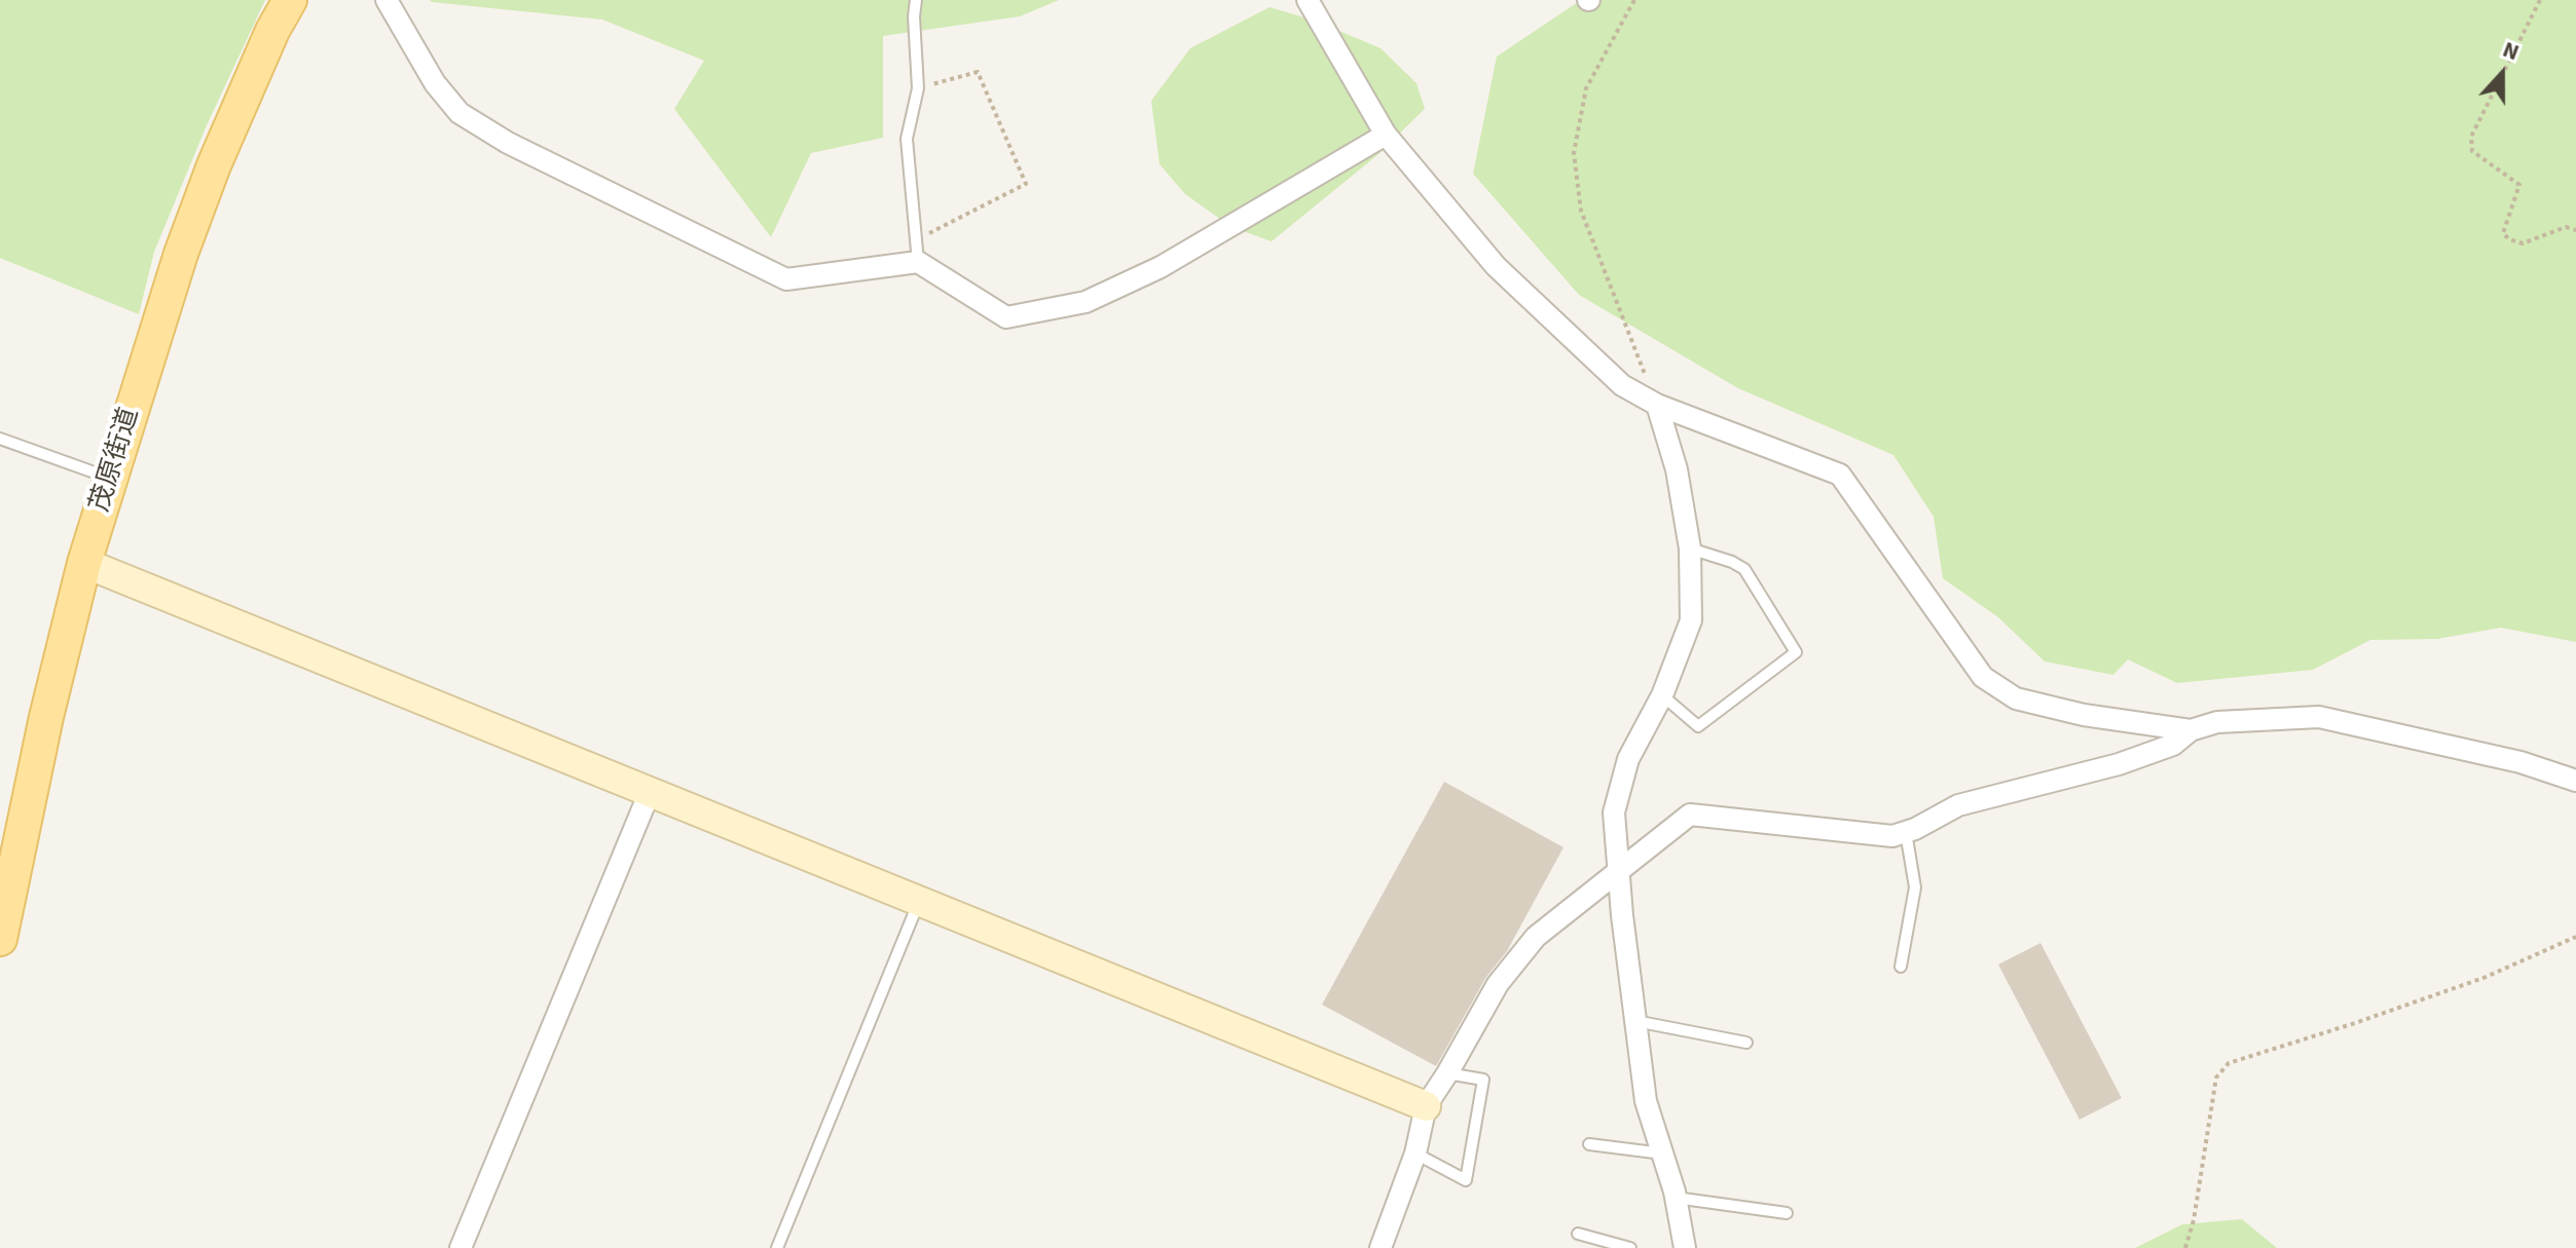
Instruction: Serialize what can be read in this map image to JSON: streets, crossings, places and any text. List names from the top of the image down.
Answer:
{
  "streets": {
    "main road": ["茂原街道"]
  },
  "north": "top"
}
